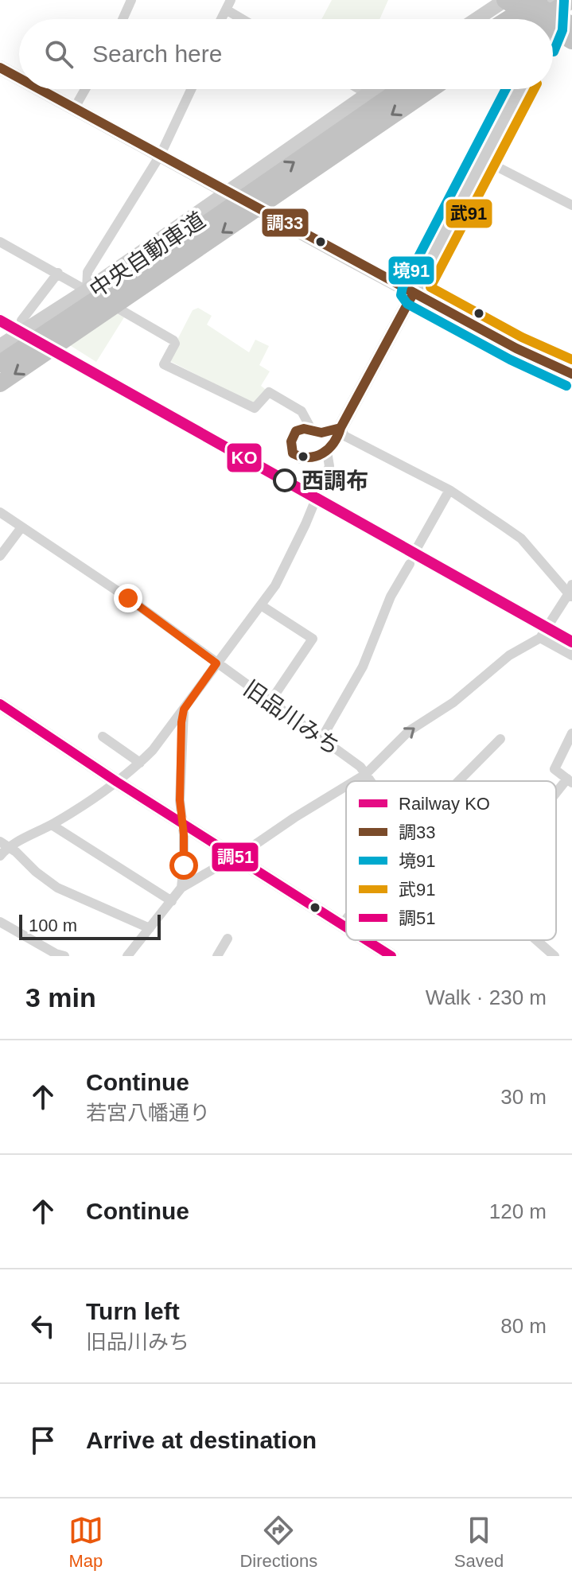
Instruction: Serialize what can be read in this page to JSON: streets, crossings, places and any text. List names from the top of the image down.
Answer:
{
  "streets": {
    "highway": ["中央自動車道"],
    "street": ["旧品川みち"]
  },
  "places": ["西調布"],
  "lines": [
    "transit line 境91",
    "transit line 調33",
    "transit line 武91",
    "rail line KO",
    "transit line 調51"
  ],
  "legend": [
    "Railway KO",
    "調33",
    "境91",
    "武91",
    "調51"
  ],
  "scale_bar": "100 m",
  "page": {
    "search": "Search here",
    "scale": "100 m",
    "heading": ["3 min", "Walk · 230 m"],
    "list": [
      ["Continue", "若宮八幡通り", "30 m"],
      ["Continue", "120 m"],
      ["Turn left", "旧品川みち", "80 m"],
      "Arrive at destination"
    ],
    "nav": ["Map", "Directions", "Saved"]
  }
}
